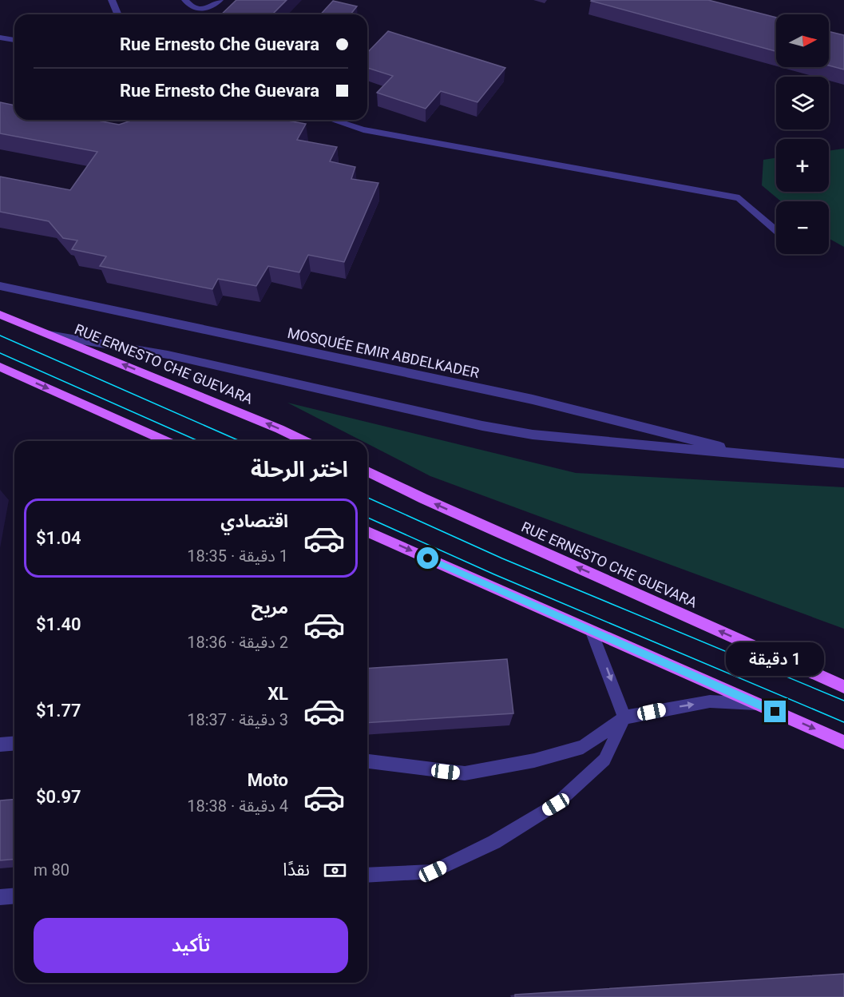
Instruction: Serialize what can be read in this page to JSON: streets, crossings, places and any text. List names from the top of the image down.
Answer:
{
  "streets": {
    "main road": ["RUE ERNESTO CHE GUEVARA"],
    "street": ["MOSQUÉE EMIR ABDELKADER"]
  },
  "north": "right",
  "page": {
    "map_buttons": ["+", "−"],
    "banner": ["Rue Ernesto Che Guevara", "Rue Ernesto Che Guevara"],
    "heading": "اختر الرحلة",
    "list": [
      {
        "name": "اقتصادي",
        "note": "1 دقيقة · 18:35",
        "value": "$1.04"
      },
      {
        "name": "مريح",
        "note": "2 دقيقة · 18:36",
        "value": "$1.40"
      },
      {
        "name": "XL",
        "note": "3 دقيقة · 18:37",
        "value": "$1.77"
      },
      {
        "name": "Moto",
        "note": "4 دقيقة · 18:38",
        "value": "$0.97"
      }
    ],
    "bubble": "1 دقيقة",
    "pay": ["نقدًا", "80 m"],
    "buttons": "تأكيد"
  }
}
